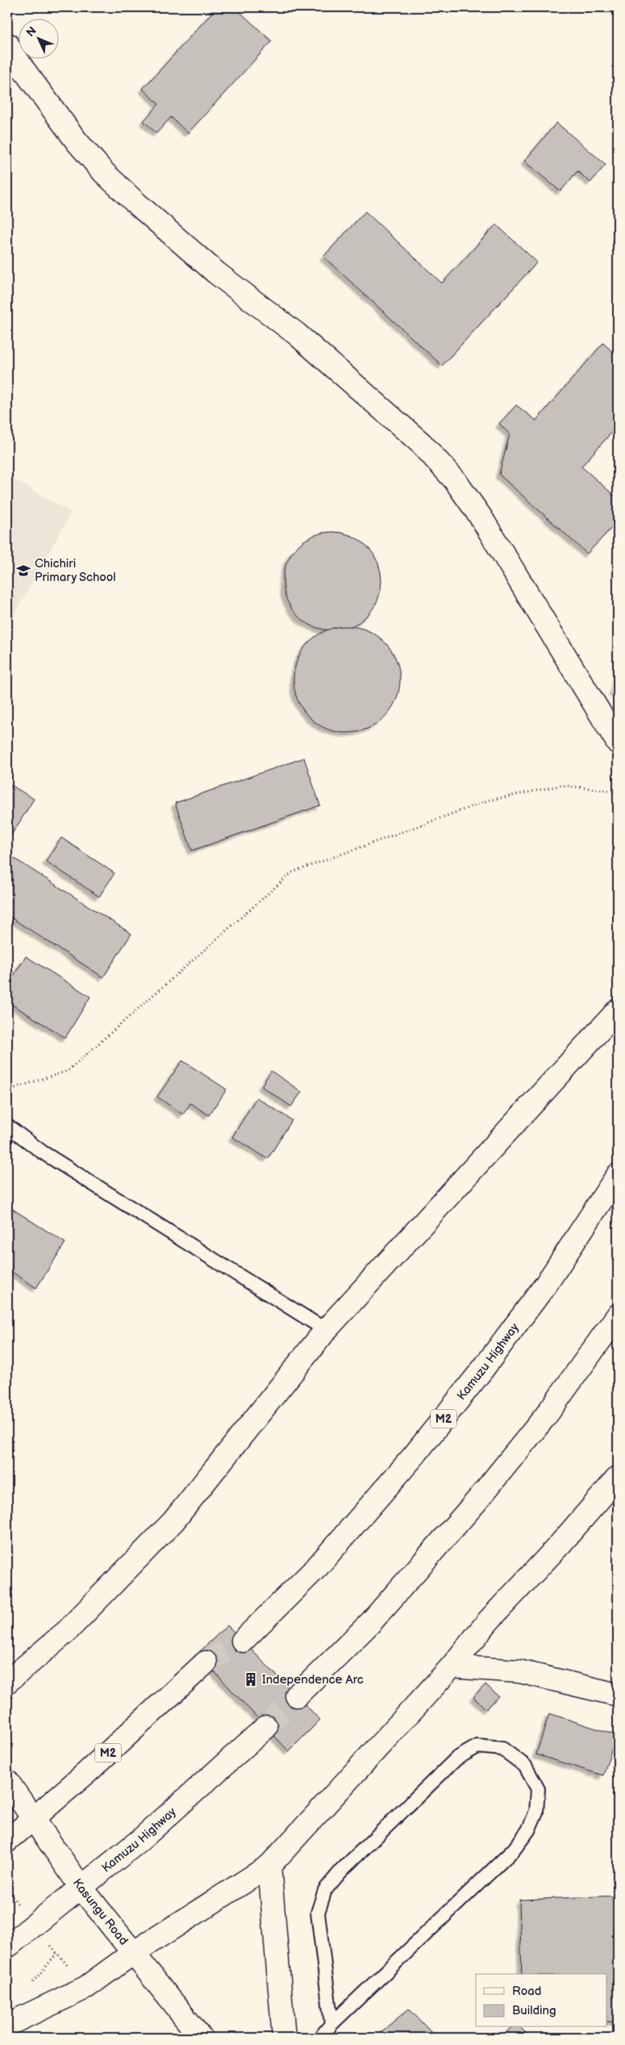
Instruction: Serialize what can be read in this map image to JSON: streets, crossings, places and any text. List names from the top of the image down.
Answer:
{
  "streets": {
    "main road": ["Kamuzu Highway", "M2", "Kasungu Road"]
  },
  "crossings": [
    ["Kamuzu Highway", "Kasungu Road"],
    ["M2", "Kasungu Road"]
  ],
  "places": {
    "school or university": ["Chichiri Primary School"],
    "building": ["Independence Arc"]
  },
  "legend": ["Road", "Building"],
  "north": "top left"
}
